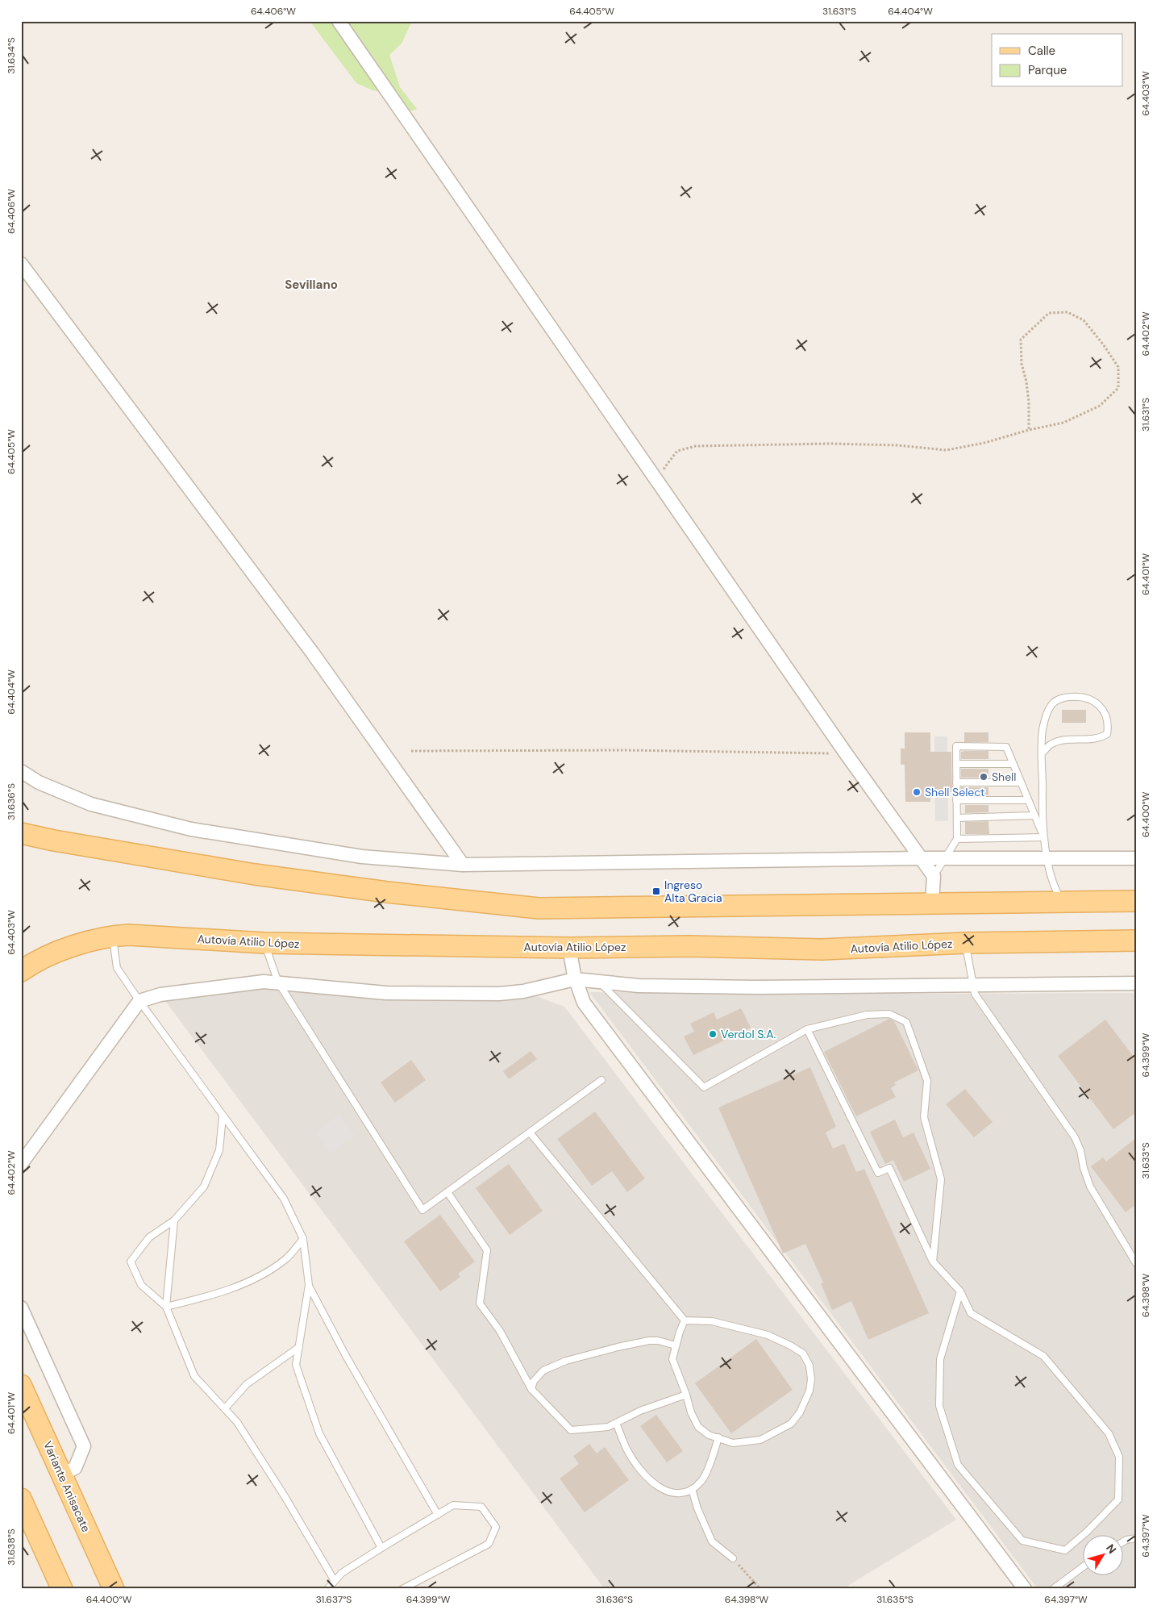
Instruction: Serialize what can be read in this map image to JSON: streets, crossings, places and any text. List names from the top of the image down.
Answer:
{
  "streets": {
    "main road": ["Autovía Atilio López", "Variante Anisacate"]
  },
  "districts": ["Sevillano"],
  "places": {
    "other": ["Shell", "Shell Select", "Verdol S.A."],
    "transit": ["Ingreso Alta Gracia"]
  },
  "legend": ["Calle", "Parque"],
  "north": "top right",
  "coordinates": [
    "64.406°W",
    "64.405°W",
    "31.631°S",
    "64.404°W",
    "31.634°S",
    "64.403°W",
    "64.402°W",
    "64.401°W",
    "31.636°S",
    "64.400°W",
    "64.399°W",
    "31.633°S",
    "64.398°W",
    "64.397°W",
    "31.638°S",
    "31.637°S",
    "31.635°S"
  ]
}
